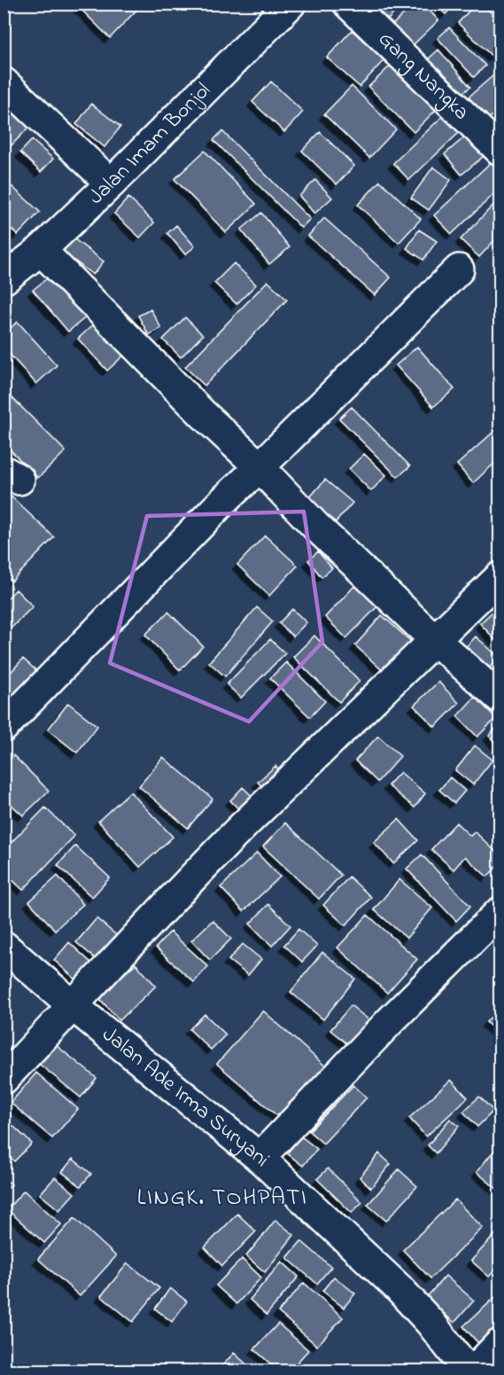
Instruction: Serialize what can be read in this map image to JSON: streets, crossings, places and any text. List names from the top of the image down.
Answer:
{
  "streets": {
    "street": ["Gang Nangka", "Jalan Imam Bonjol", "Jalan Ade Irma Suryani"]
  },
  "districts": ["LINGK. TOHPATI"]
}
